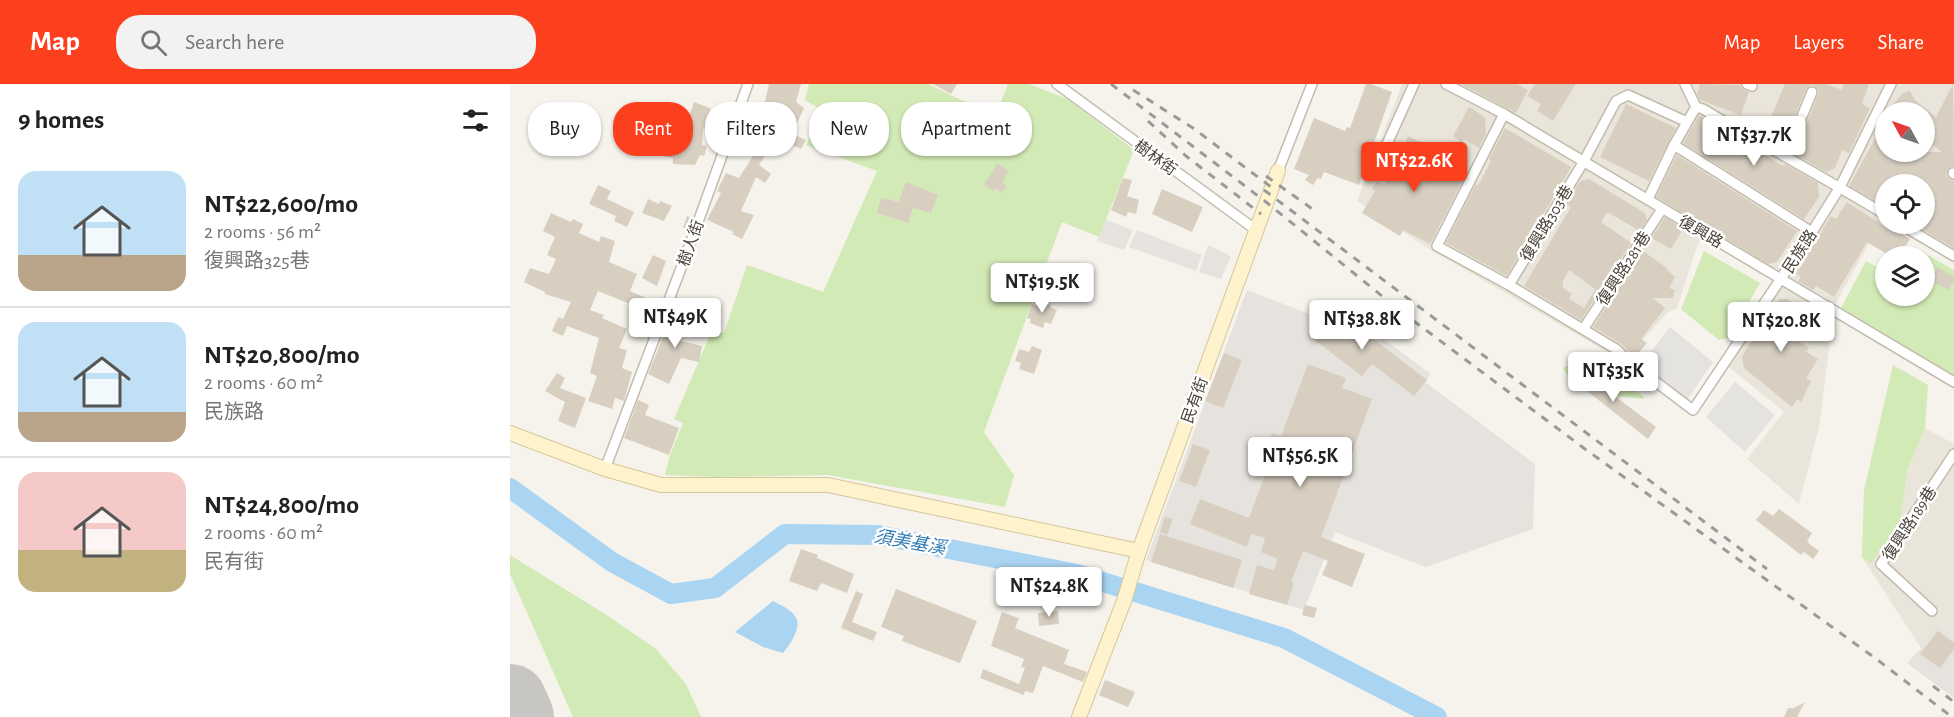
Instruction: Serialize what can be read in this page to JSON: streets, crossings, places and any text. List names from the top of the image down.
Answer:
{
  "streets": {
    "street": [
      "樹林街",
      "復興路303巷",
      "復興路",
      "樹人街",
      "民族路",
      "復興路281巷",
      "民有街",
      "復興路189巷"
    ]
  },
  "crossings": [
    ["樹林街", "民有街"],
    ["復興路303巷", "復興路"],
    ["復興路", "民族路"],
    ["復興路", "復興路281巷"],
    ["民族路", "復興路281巷"]
  ],
  "water": ["須美基溪"],
  "north": "top left",
  "page": {
    "header": "Map",
    "search": "Search here",
    "nav": ["Map", "Layers", "Share"],
    "heading": "9 homes",
    "chip": [
      "Buy",
      "Rent",
      "Filters",
      "New",
      "Apartment"
    ],
    "price": [
      "NT$37.7K",
      "NT$22.6K",
      "NT$19.5K",
      "NT$49K",
      "NT$38.8K",
      "NT$20.8K",
      "NT$35K",
      "NT$56.5K",
      "NT$24.8K"
    ],
    "list": [
      {
        "name": "NT$22,600/mo",
        "note": "2 rooms · 56 m² · 復興路325巷"
      },
      {
        "name": "NT$20,800/mo",
        "note": "2 rooms · 60 m² · 民族路"
      },
      {
        "name": "NT$24,800/mo",
        "note": "2 rooms · 60 m² · 民有街"
      }
    ]
  }
}
